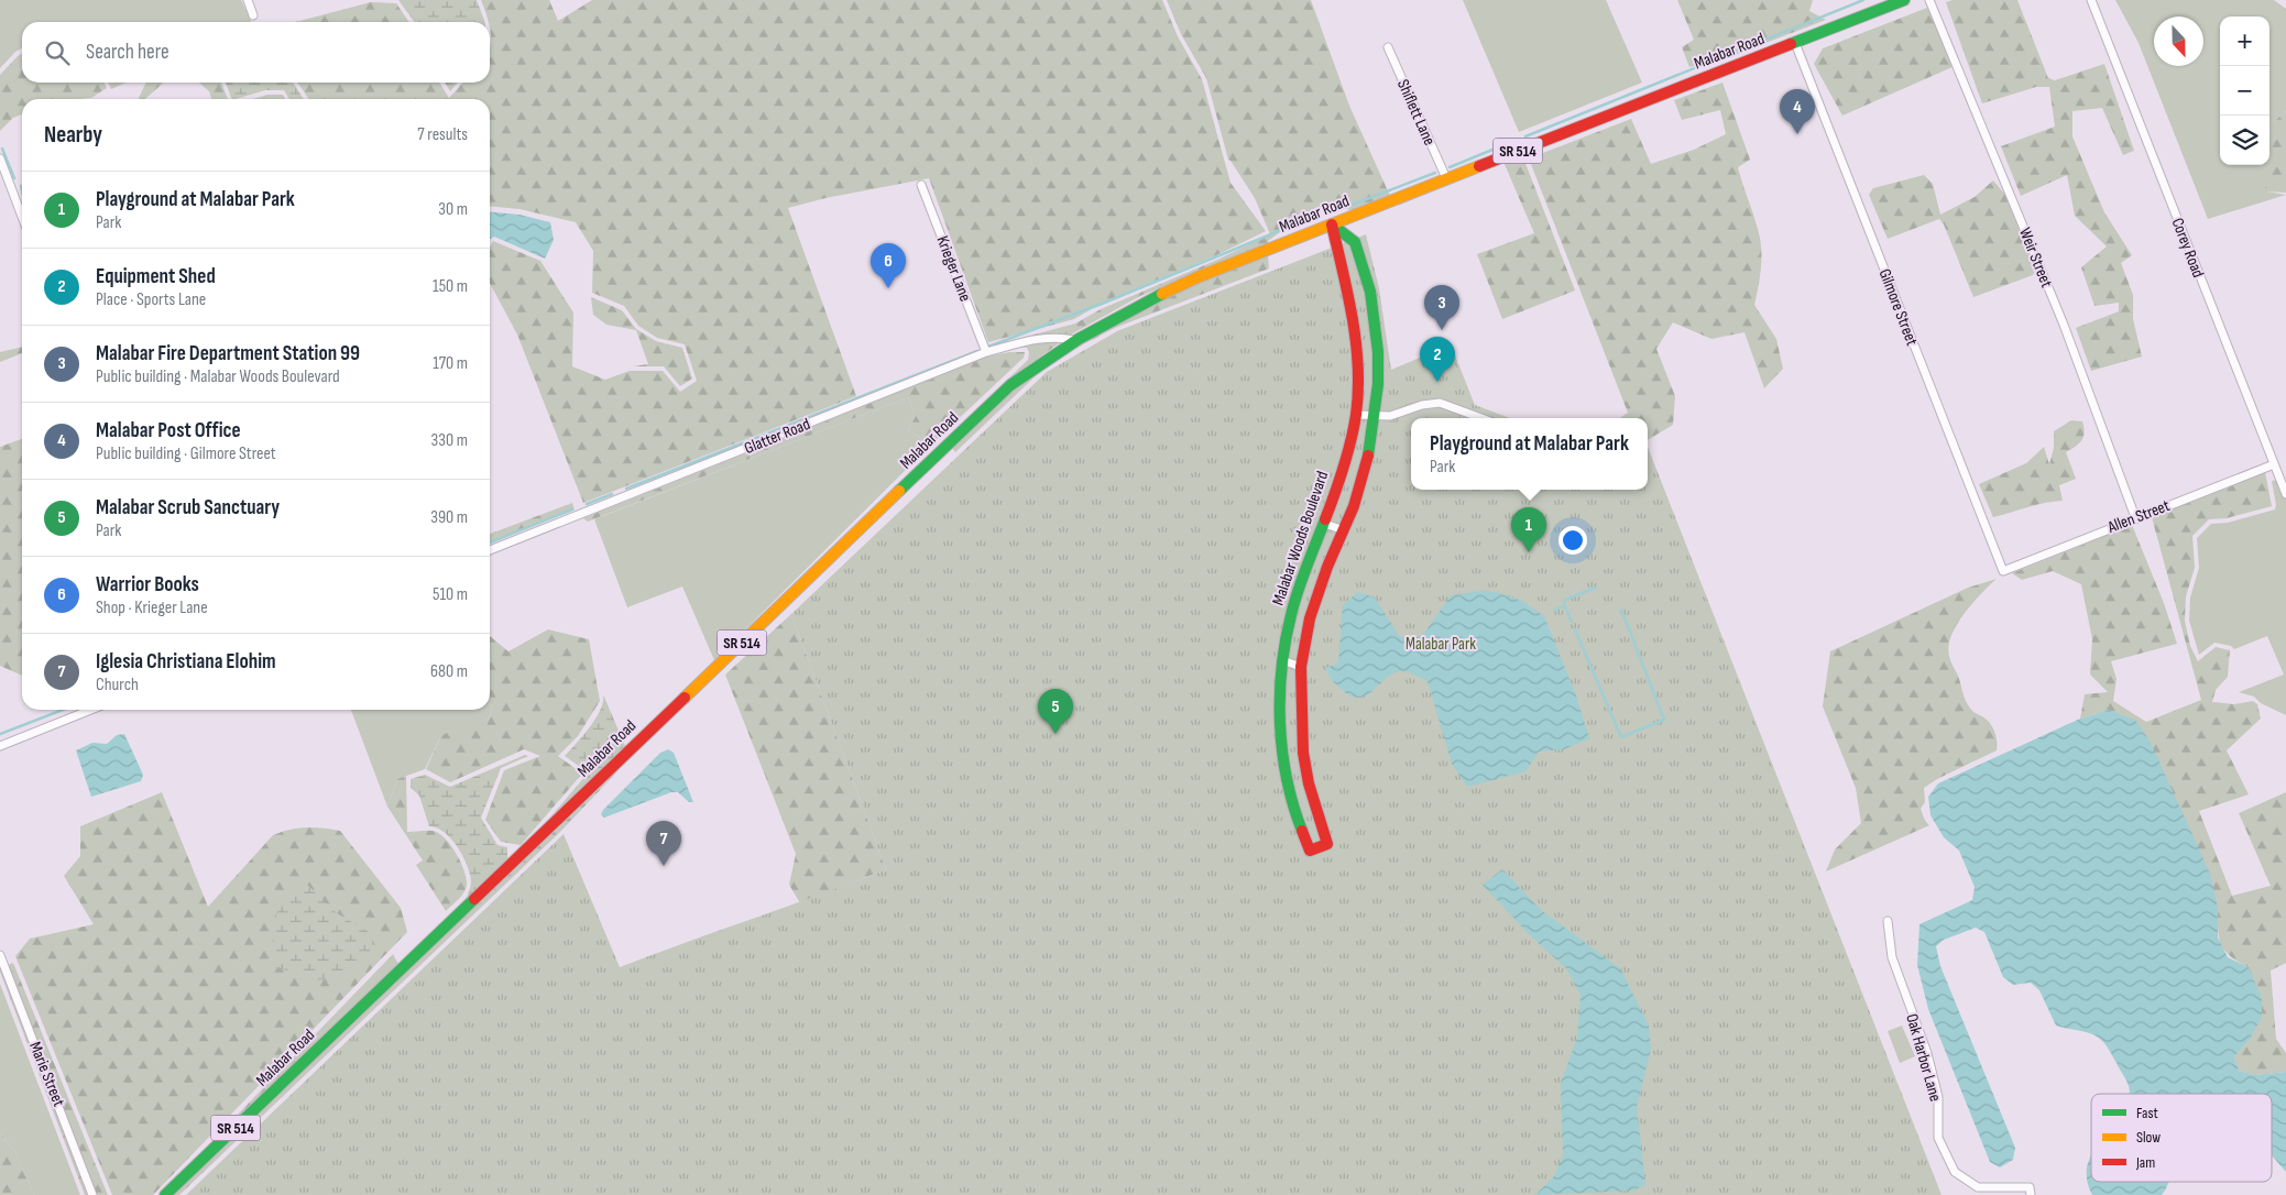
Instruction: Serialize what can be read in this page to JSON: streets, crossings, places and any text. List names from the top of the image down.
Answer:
{
  "streets": {
    "main road": ["Malabar Road", "SR 514", "Malabar Woods Boulevard"],
    "street": [
      "Shiflett Lane",
      "Corey Road",
      "Weir Street",
      "Krieger Lane",
      "Gilmore Street",
      "Glatter Road",
      "Allen Street",
      "Oak Harbor Lane",
      "Marie Street"
    ]
  },
  "crossings": [
    ["Malabar Road", "Shiflett Lane"],
    ["Malabar Road", "Gilmore Street"],
    ["Malabar Road", "Glatter Road"],
    ["Malabar Road", "Malabar Woods Boulevard"],
    ["Corey Road", "Allen Street"],
    ["Weir Street", "Allen Street"],
    ["Krieger Lane", "Glatter Road"],
    ["Gilmore Street", "Allen Street"]
  ],
  "parks": ["Malabar Park"],
  "legend": ["Fast", "Slow", "Jam"],
  "north": "bottom",
  "page": {
    "map_buttons": ["+", "−"],
    "search": "Search here",
    "pins": [
      "4",
      "6",
      "3",
      "2",
      "1",
      "5",
      "7"
    ],
    "heading": ["Nearby", "7 results"],
    "list": [
      {
        "mark": "1",
        "name": "Playground at Malabar Park",
        "note": "Park",
        "value": "30 m"
      },
      {
        "mark": "2",
        "name": "Equipment Shed",
        "note": "Place · Sports Lane",
        "value": "150 m"
      },
      {
        "mark": "3",
        "name": "Malabar Fire Department Station 99",
        "note": "Public building · Malabar Woods Boulevard",
        "value": "170 m"
      },
      {
        "mark": "4",
        "name": "Malabar Post Office",
        "note": "Public building · Gilmore Street",
        "value": "330 m"
      },
      {
        "mark": "5",
        "name": "Malabar Scrub Sanctuary",
        "note": "Park",
        "value": "390 m"
      },
      {
        "mark": "6",
        "name": "Warrior Books",
        "note": "Shop · Krieger Lane",
        "value": "510 m"
      },
      {
        "mark": "7",
        "name": "Iglesia Christiana Elohim",
        "note": "Church",
        "value": "680 m"
      }
    ],
    "popup": ["Playground at Malabar Park", "Park"]
  }
}
